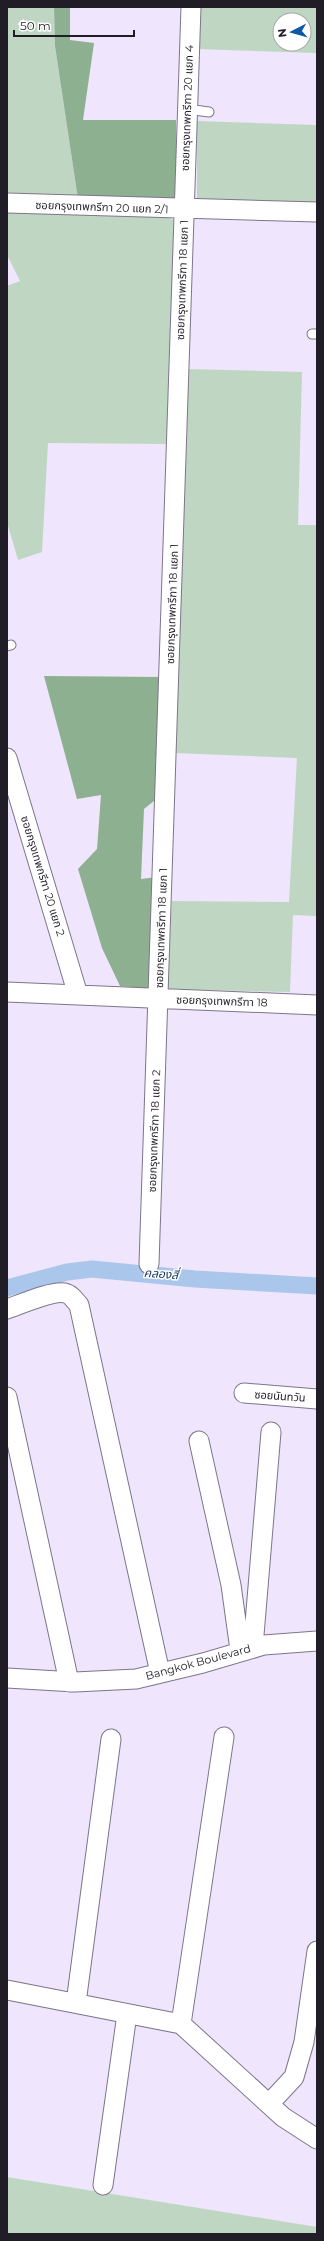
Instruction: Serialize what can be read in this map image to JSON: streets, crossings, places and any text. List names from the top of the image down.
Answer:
{
  "streets": {
    "street": [
      "ซอยกรุงเทพกรีฑา 20 แยก 4",
      "ซอยกรุงเทพกรีฑา 20 แยก 2/1",
      "ซอยกรุงเทพกรีฑา 18 แยก 1",
      "ซอยกรุงเทพกรีฑา 20 แยก 2",
      "ซอยกรุงเทพกรีฑา 18",
      "ซอยกรุงเทพกรีฑา 18 แยก 2",
      "ซอยนันทวัน",
      "Bangkok Boulevard"
    ]
  },
  "crossings": [
    ["ซอยกรุงเทพกรีฑา 20 แยก 4", "ซอยกรุงเทพกรีฑา 20 แยก 2/1"],
    ["ซอยกรุงเทพกรีฑา 20 แยก 4", "ซอยกรุงเทพกรีฑา 18 แยก 1"],
    ["ซอยกรุงเทพกรีฑา 20 แยก 2/1", "ซอยกรุงเทพกรีฑา 18 แยก 1"],
    ["ซอยกรุงเทพกรีฑา 18 แยก 1", "ซอยกรุงเทพกรีฑา 18"],
    ["ซอยกรุงเทพกรีฑา 18 แยก 1", "ซอยกรุงเทพกรีฑา 18 แยก 2"],
    ["ซอยกรุงเทพกรีฑา 20 แยก 2", "ซอยกรุงเทพกรีฑา 18"],
    ["ซอยกรุงเทพกรีฑา 18", "ซอยกรุงเทพกรีฑา 18 แยก 2"]
  ],
  "water": ["คลองสี่"],
  "scale_bar": "50 m",
  "north": "left"
}
